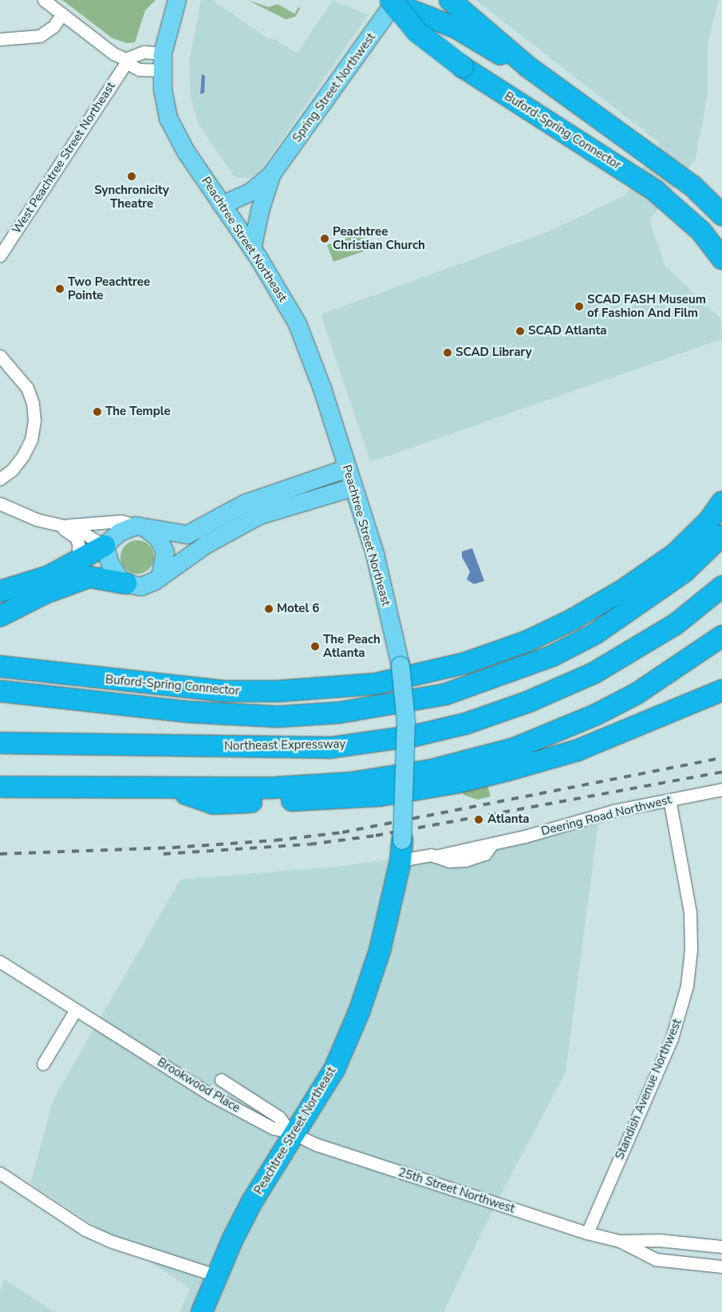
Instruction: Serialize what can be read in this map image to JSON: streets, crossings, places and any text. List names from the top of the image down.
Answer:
{
  "streets": {
    "highway": ["Buford-Spring Connector", "Peachtree Street Northeast", "Northeast Expressway"],
    "main road": ["Spring Street Northwest"],
    "street": [
      "West Peachtree Street Northeast",
      "Deering Road Northwest",
      "Brookwood Place",
      "Standish Avenue Northwest",
      "25th Street Northwest"
    ]
  },
  "crossings": [
    ["Spring Street Northwest", "Buford-Spring Connector"],
    ["Spring Street Northwest", "Peachtree Street Northeast"],
    ["Peachtree Street Northeast", "Deering Road Northwest"],
    ["Peachtree Street Northeast", "Brookwood Place"],
    ["Peachtree Street Northeast", "25th Street Northwest"],
    ["Deering Road Northwest", "Standish Avenue Northwest"],
    ["Brookwood Place", "25th Street Northwest"],
    ["Standish Avenue Northwest", "25th Street Northwest"]
  ],
  "places": [
    "Synchronicity Theatre",
    "Peachtree Christian Church",
    "Two Peachtree Pointe",
    "SCAD FASH Museum of Fashion And Film",
    "SCAD Atlanta",
    "SCAD Library",
    "The Temple",
    "Motel 6",
    "The Peach Atlanta",
    "Atlanta"
  ]
}
